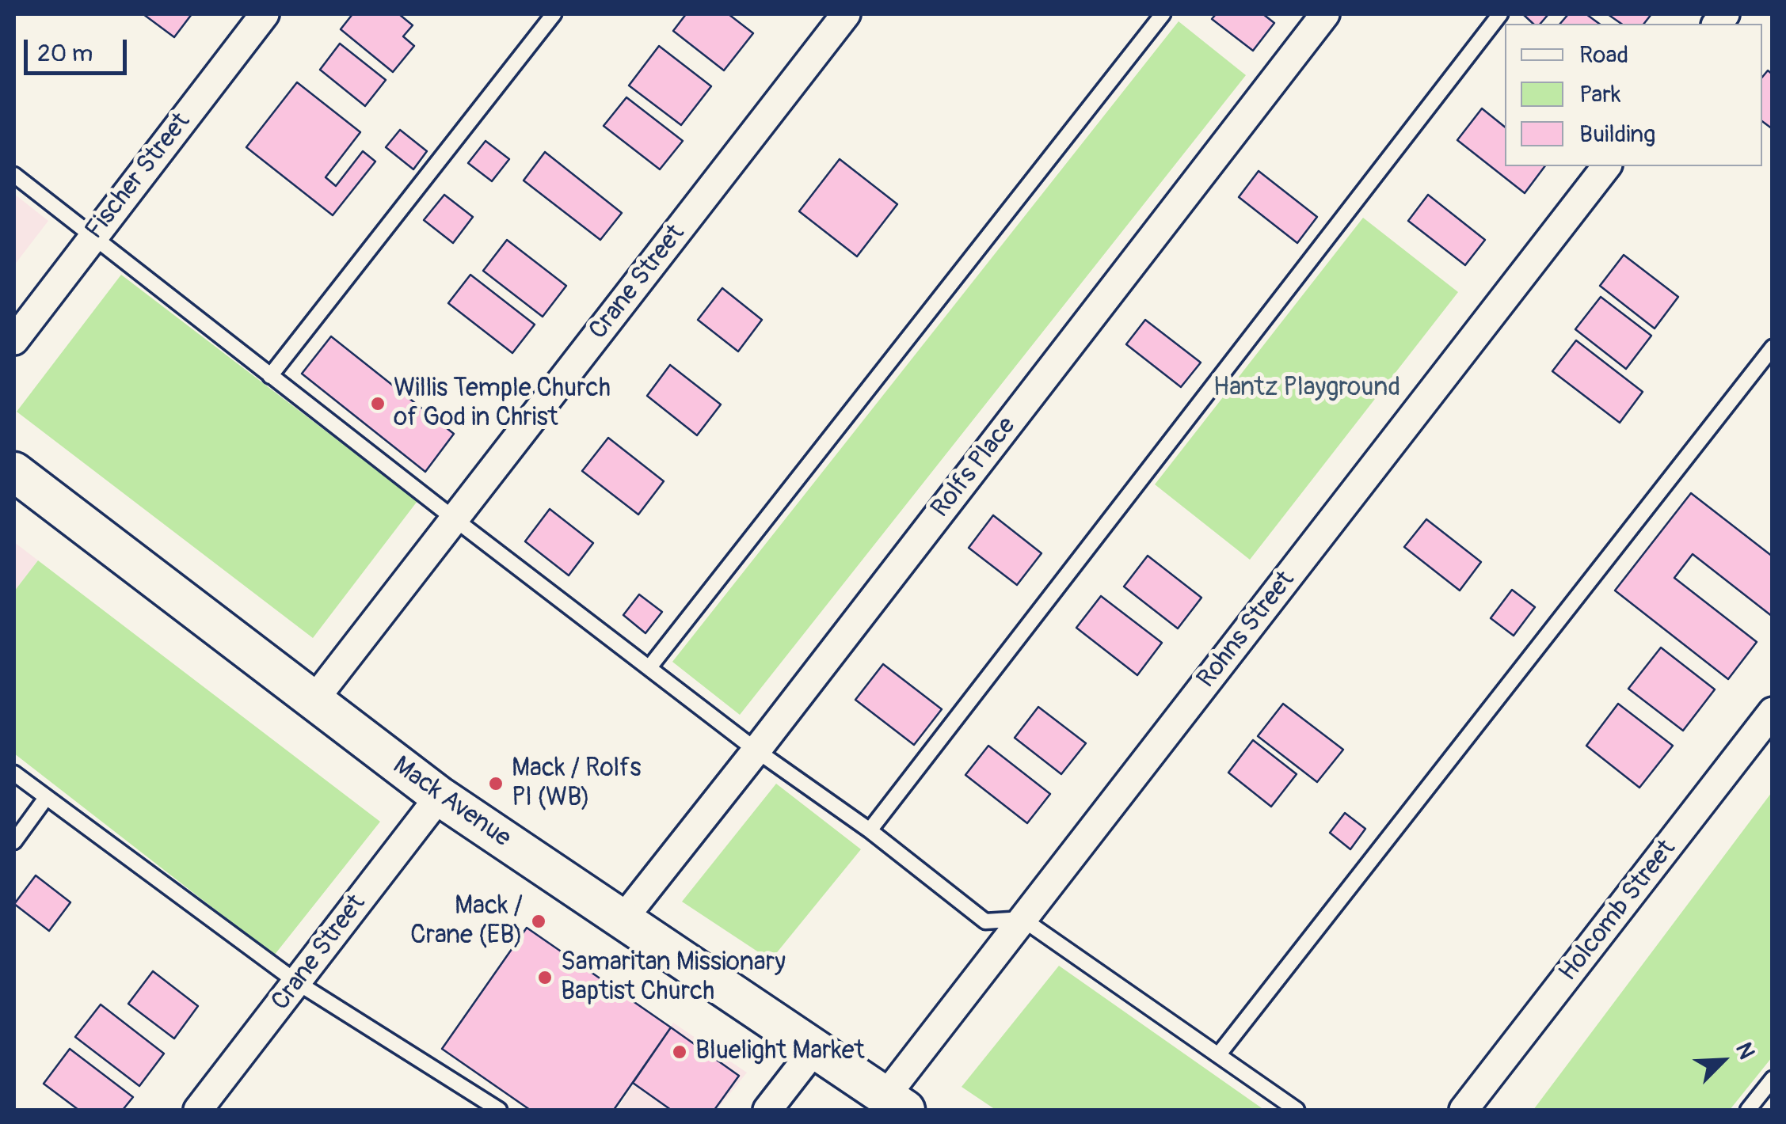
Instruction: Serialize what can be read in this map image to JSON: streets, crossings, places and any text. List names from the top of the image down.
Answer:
{
  "streets": {
    "main road": ["Mack Avenue"],
    "street": [
      "Fischer Street",
      "Crane Street",
      "Rolfs Place",
      "Rohns Street",
      "Holcomb Street"
    ]
  },
  "crossings": [
    ["Crane Street", "Mack Avenue"],
    ["Rolfs Place", "Mack Avenue"],
    ["Rohns Street", "Mack Avenue"]
  ],
  "parks": ["Hantz Playground"],
  "places": [
    "Willis Temple Church of God in Christ",
    "Mack / Rolfs Pl (WB)",
    "Mack / Crane (EB)",
    "Samaritan Missionary Baptist Church",
    "Bluelight Market"
  ],
  "legend": ["Road", "Park", "Building"],
  "scale_bar": "20 m",
  "north": "top right"
}
